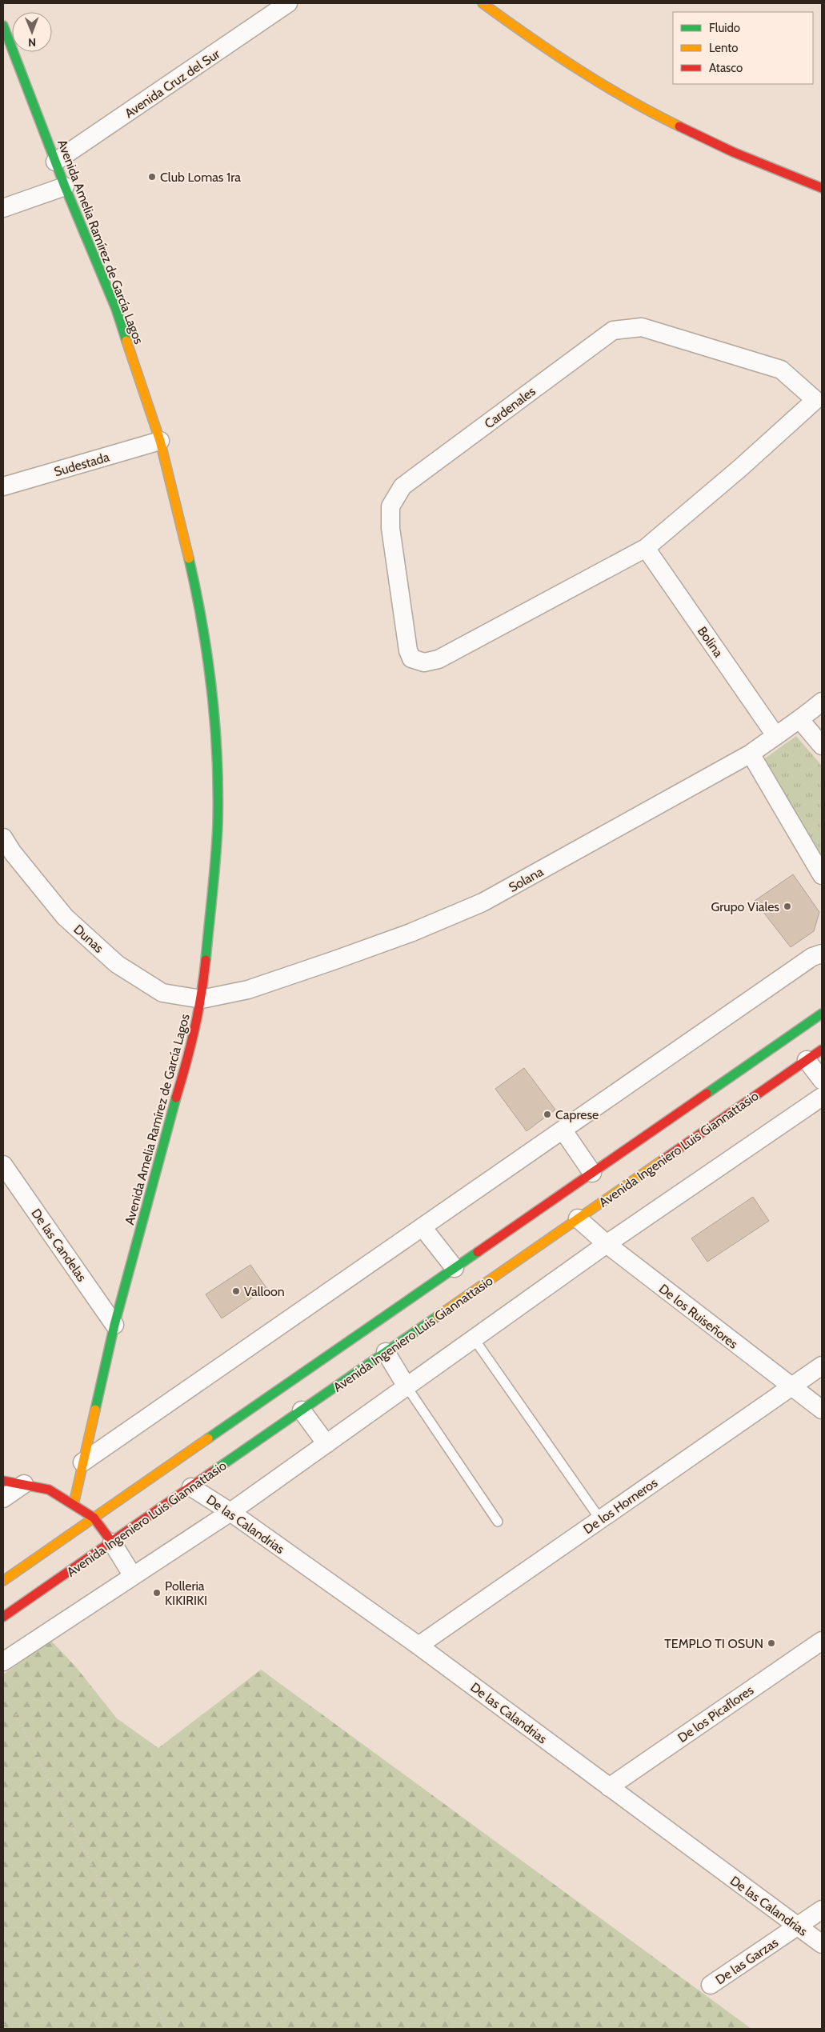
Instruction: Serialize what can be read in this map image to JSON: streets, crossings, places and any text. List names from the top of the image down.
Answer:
{
  "streets": {
    "street": [
      "Avenida Cruz del Sur",
      "Avenida Amelia Ramírez de García Lagos",
      "Cardenales",
      "Sudestada",
      "Bolina",
      "Solana",
      "Dunas",
      "Avenida Ingeniero Luis Giannattasio",
      "De las Candelas",
      "De los Ruiseñores",
      "De los Horneros",
      "De las Calandrias",
      "De los Picaflores",
      "De las Garzas"
    ]
  },
  "crossings": [
    ["Avenida Cruz del Sur", "Avenida Amelia Ramírez de García Lagos"],
    ["Avenida Amelia Ramírez de García Lagos", "Sudestada"],
    ["Avenida Amelia Ramírez de García Lagos", "Solana"],
    ["Avenida Amelia Ramírez de García Lagos", "Dunas"],
    ["Avenida Amelia Ramírez de García Lagos", "De las Candelas"],
    ["Cardenales", "Bolina"],
    ["Bolina", "Solana"],
    ["Solana", "Dunas"],
    ["Avenida Ingeniero Luis Giannattasio", "De los Ruiseñores"],
    ["Avenida Ingeniero Luis Giannattasio", "De las Calandrias"],
    ["De los Ruiseñores", "De los Horneros"],
    ["De los Horneros", "De las Calandrias"],
    ["De las Calandrias", "De los Picaflores"],
    ["De las Calandrias", "De las Garzas"]
  ],
  "places": [
    "Club Lomas 1ra",
    "Grupo Viales",
    "Caprese",
    "Valloon",
    "Polleria KIKIRIKI",
    "TEMPLO TI OSUN"
  ],
  "legend": ["Fluido", "Lento", "Atasco"],
  "north": "bottom"
}
